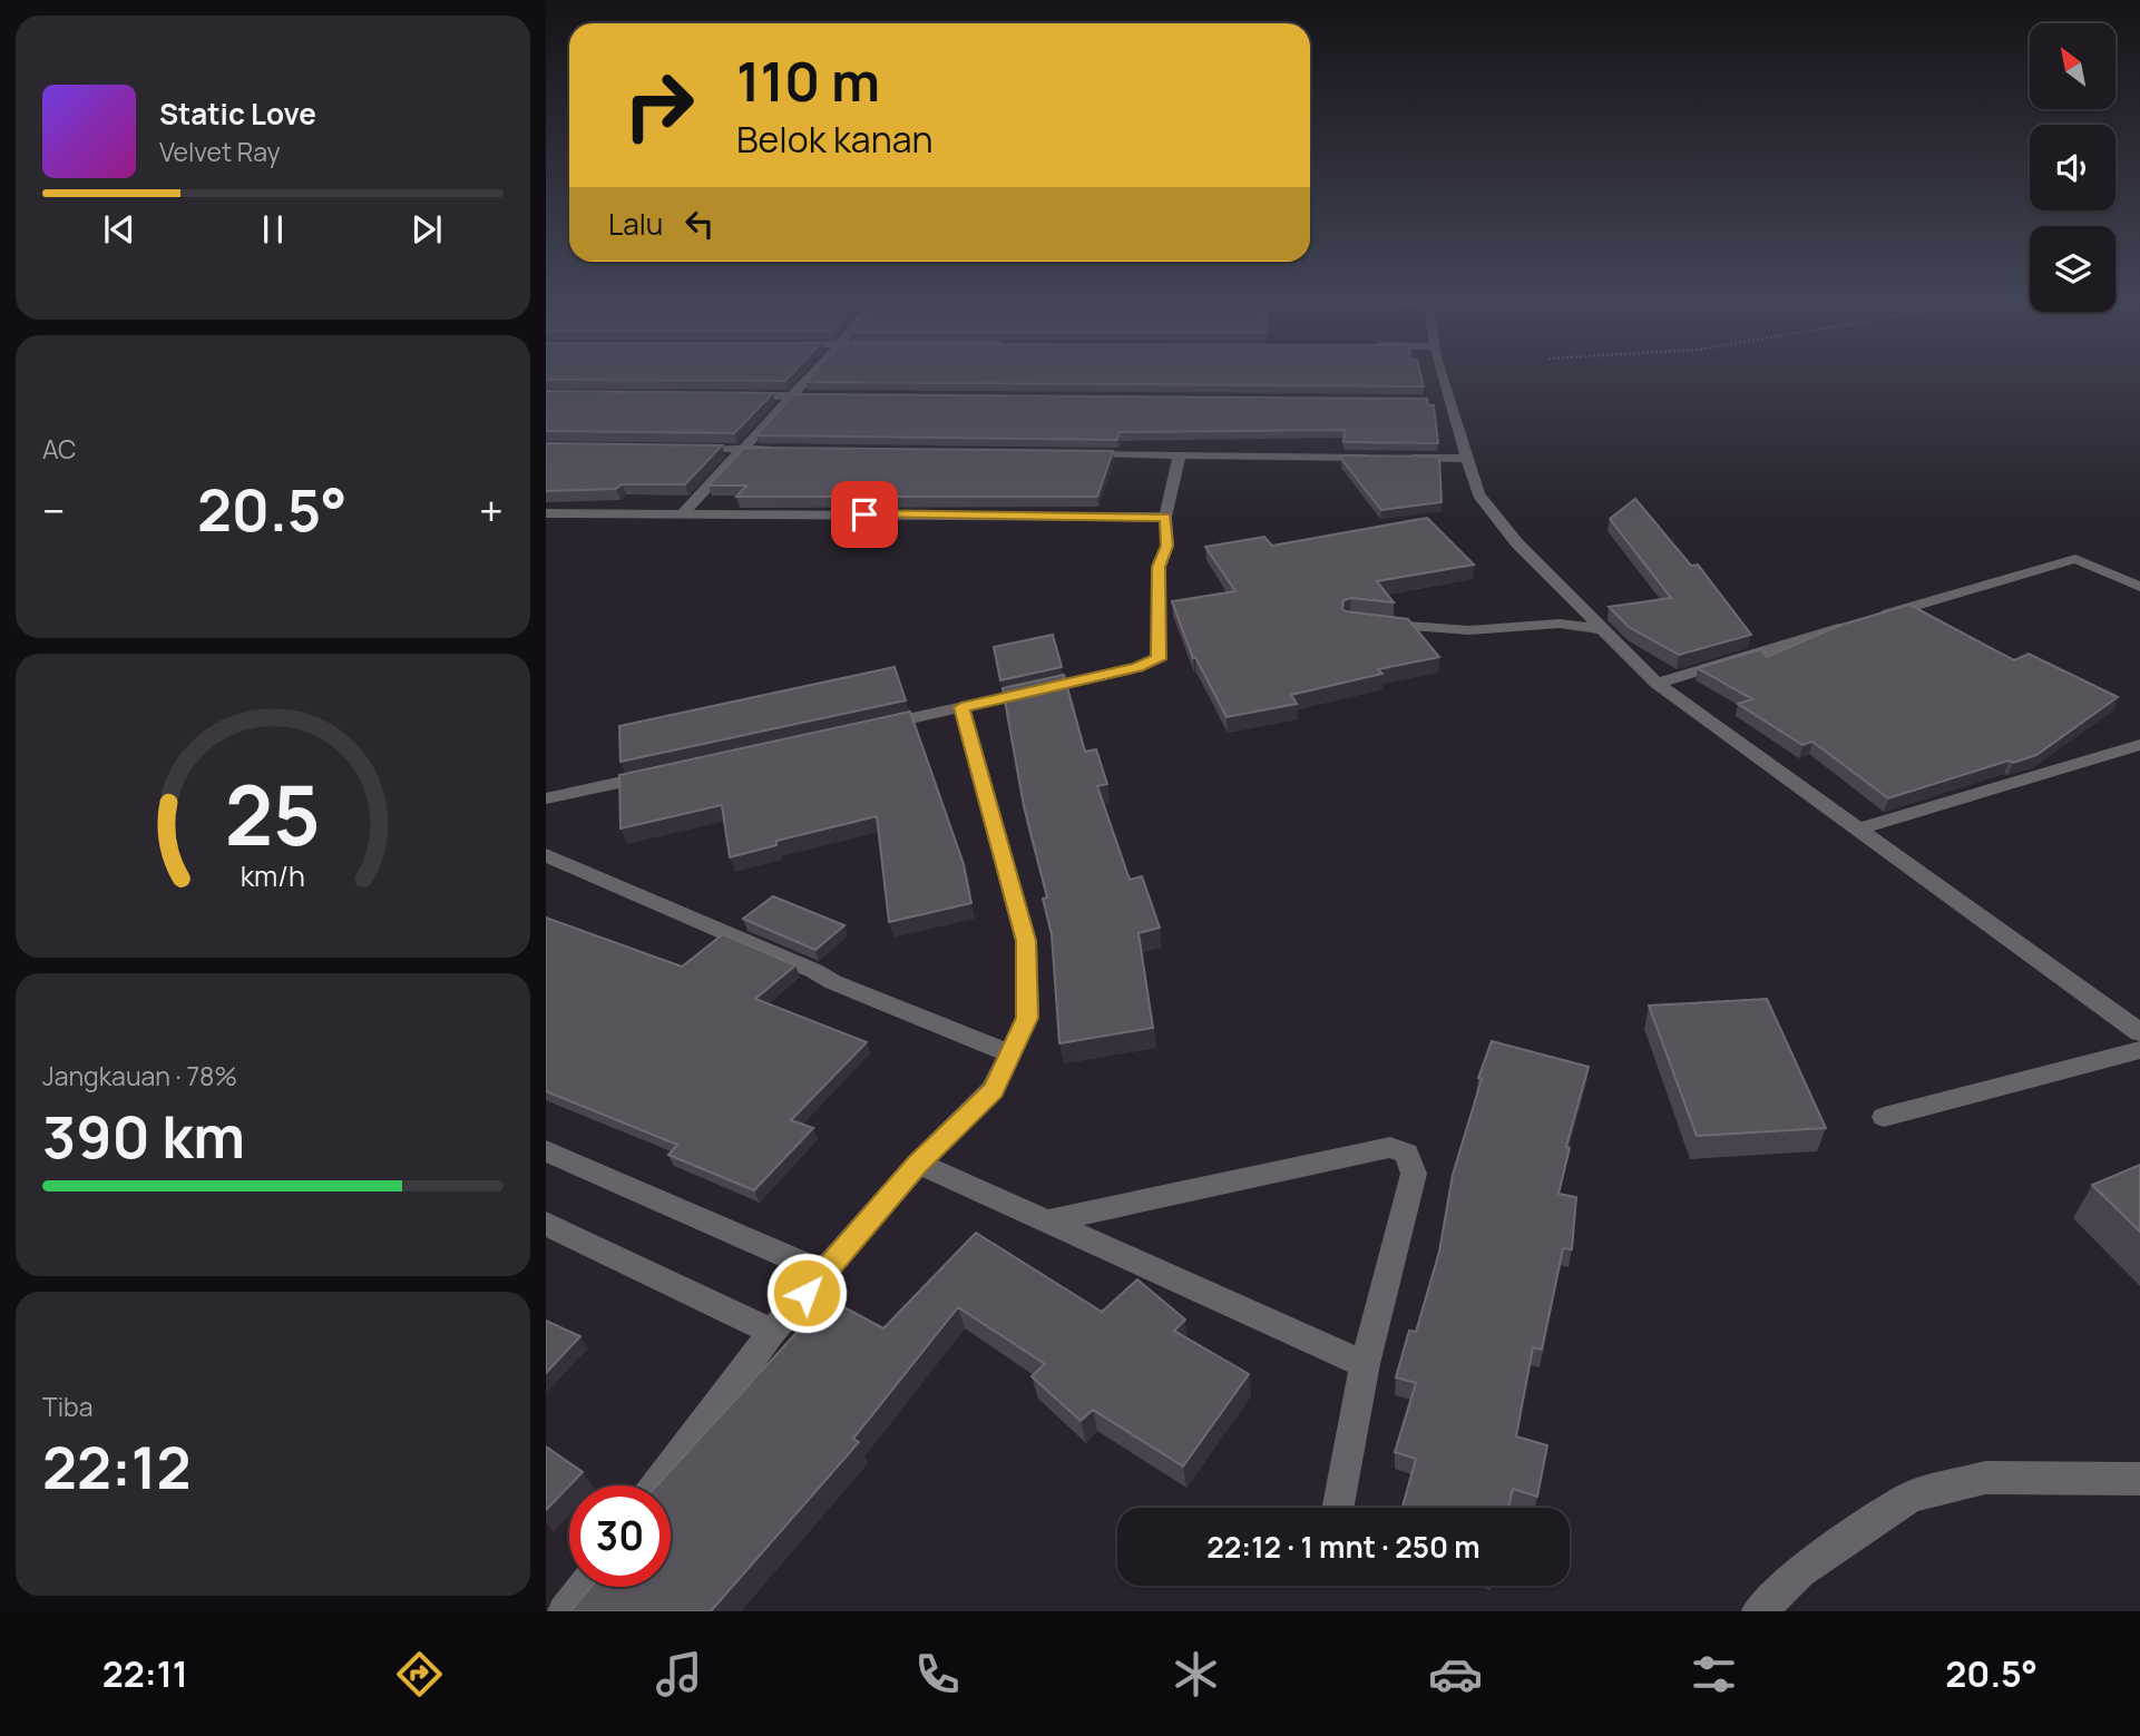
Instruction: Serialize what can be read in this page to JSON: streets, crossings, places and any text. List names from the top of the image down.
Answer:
{
  "north": "top left",
  "page": {
    "turn": ["110 m", "Belok kanan"],
    "song": ["Static Love", "Velvet Ray"],
    "then": "Lalu",
    "tile": [
      "AC",
      ["Jangkauan · 78%", "390 km"],
      ["Tiba", "22:12"]
    ],
    "heat": ["−", "20.5°", "+"],
    "limit": "30",
    "trip": "22:12 · 1 mnt · 250 m",
    "tabs": ["22:11", "20.5°"],
    "gauge": ["25", "km/h"]
  }
}
